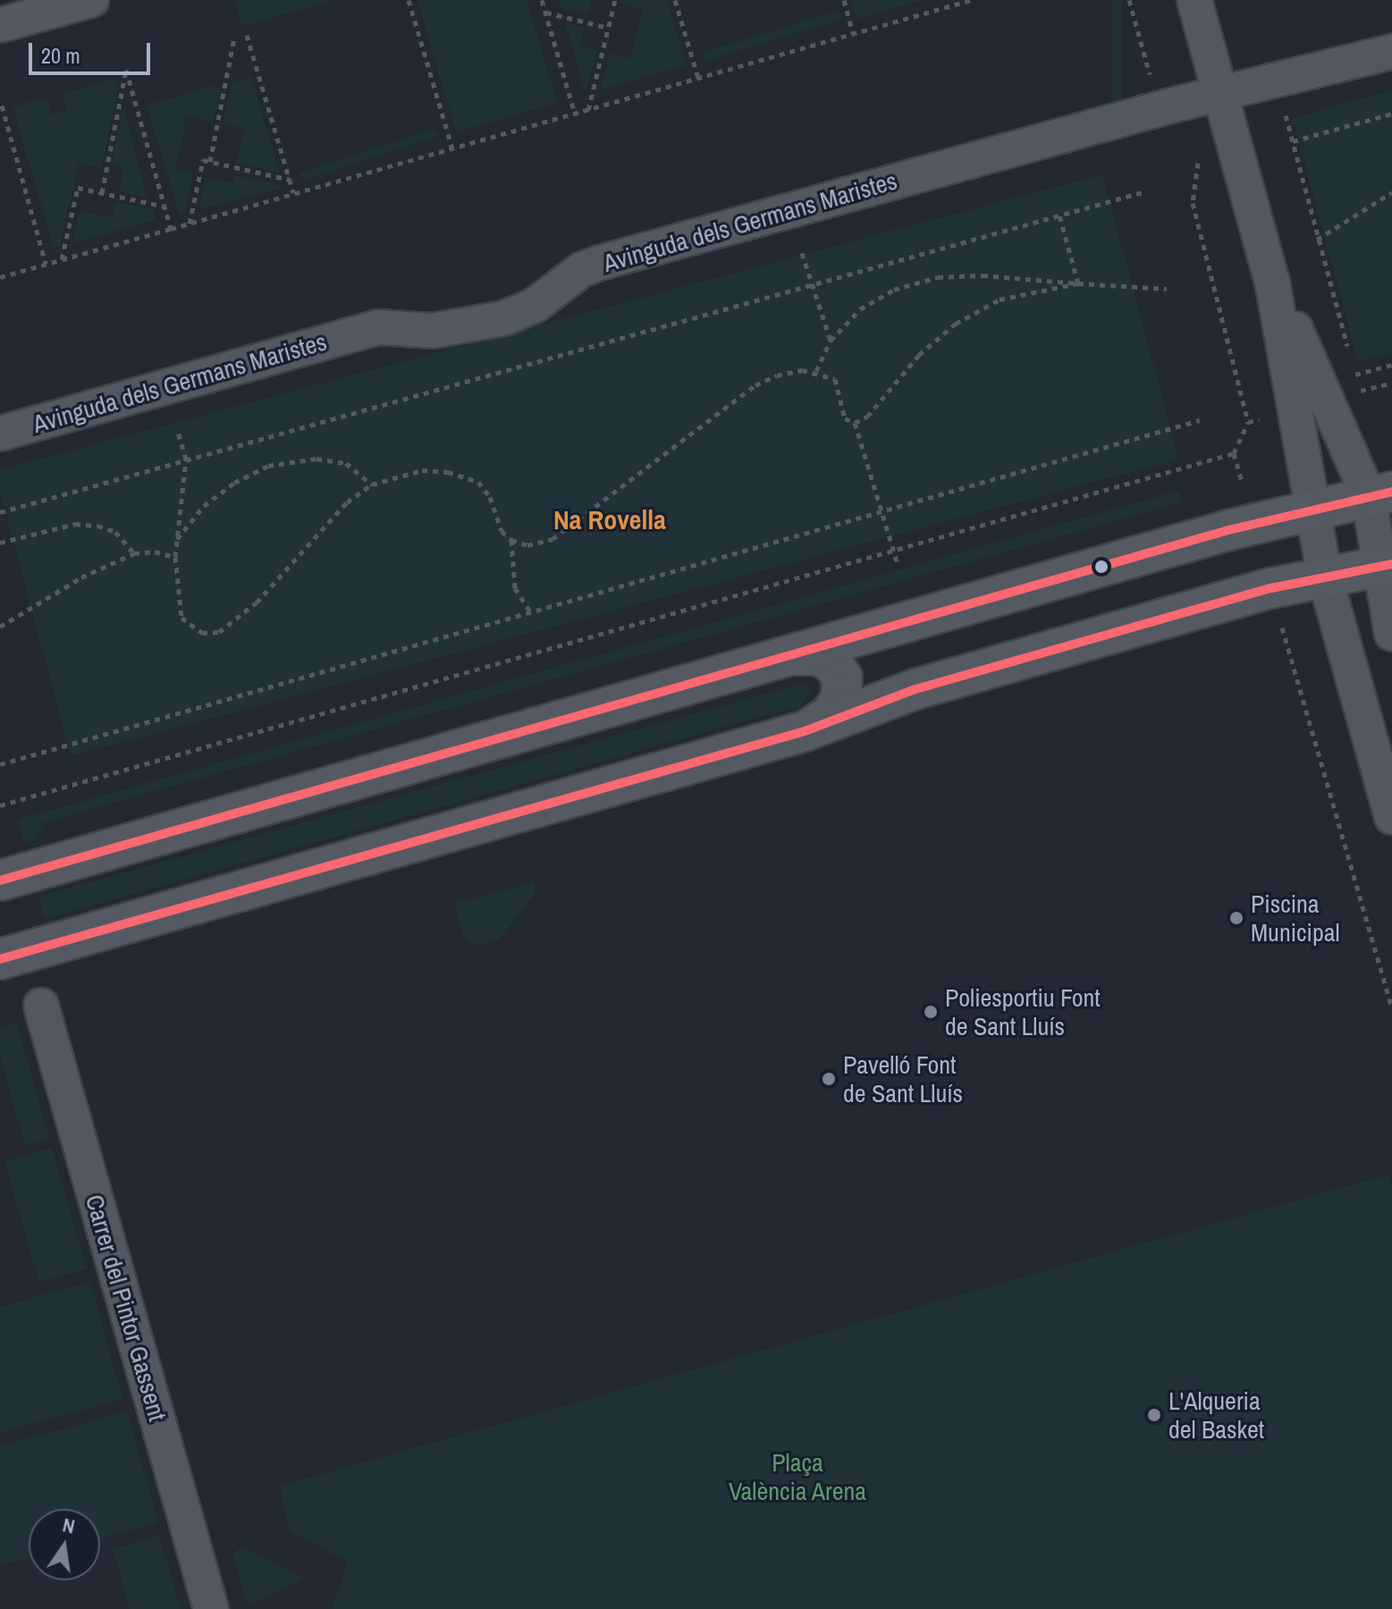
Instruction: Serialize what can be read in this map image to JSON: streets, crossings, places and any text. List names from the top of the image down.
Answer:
{
  "streets": {
    "street": ["Avinguda dels Germans Maristes", "Carrer del Pintor Gassent"]
  },
  "districts": ["Na Rovella"],
  "parks": ["Plaça València Arena"],
  "places": [
    "Piscina Municipal",
    "Poliesportiu Font de Sant Lluís",
    "Pavelló Font de Sant Lluís",
    "L'Alqueria del Basket"
  ],
  "scale_bar": "20 m",
  "north": "top"
}
